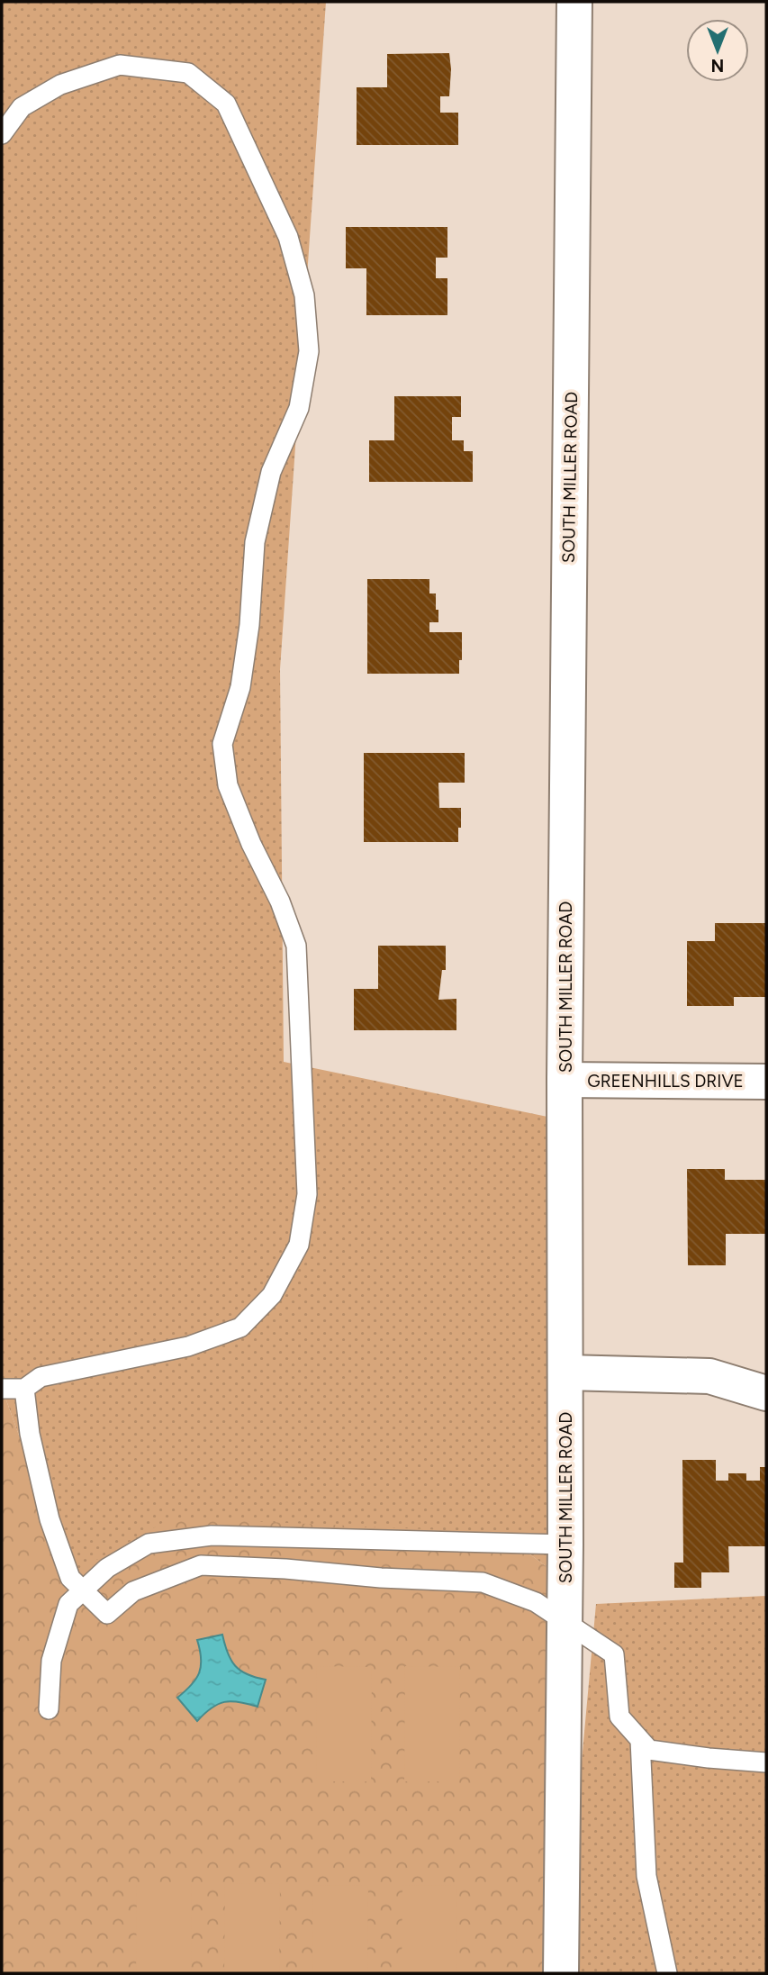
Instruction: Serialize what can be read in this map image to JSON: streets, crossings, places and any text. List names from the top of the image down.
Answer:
{
  "streets": {
    "street": ["SOUTH MILLER ROAD", "GREENHILLS DRIVE"]
  },
  "crossings": [
    ["SOUTH MILLER ROAD", "GREENHILLS DRIVE"]
  ],
  "north": "bottom"
}
